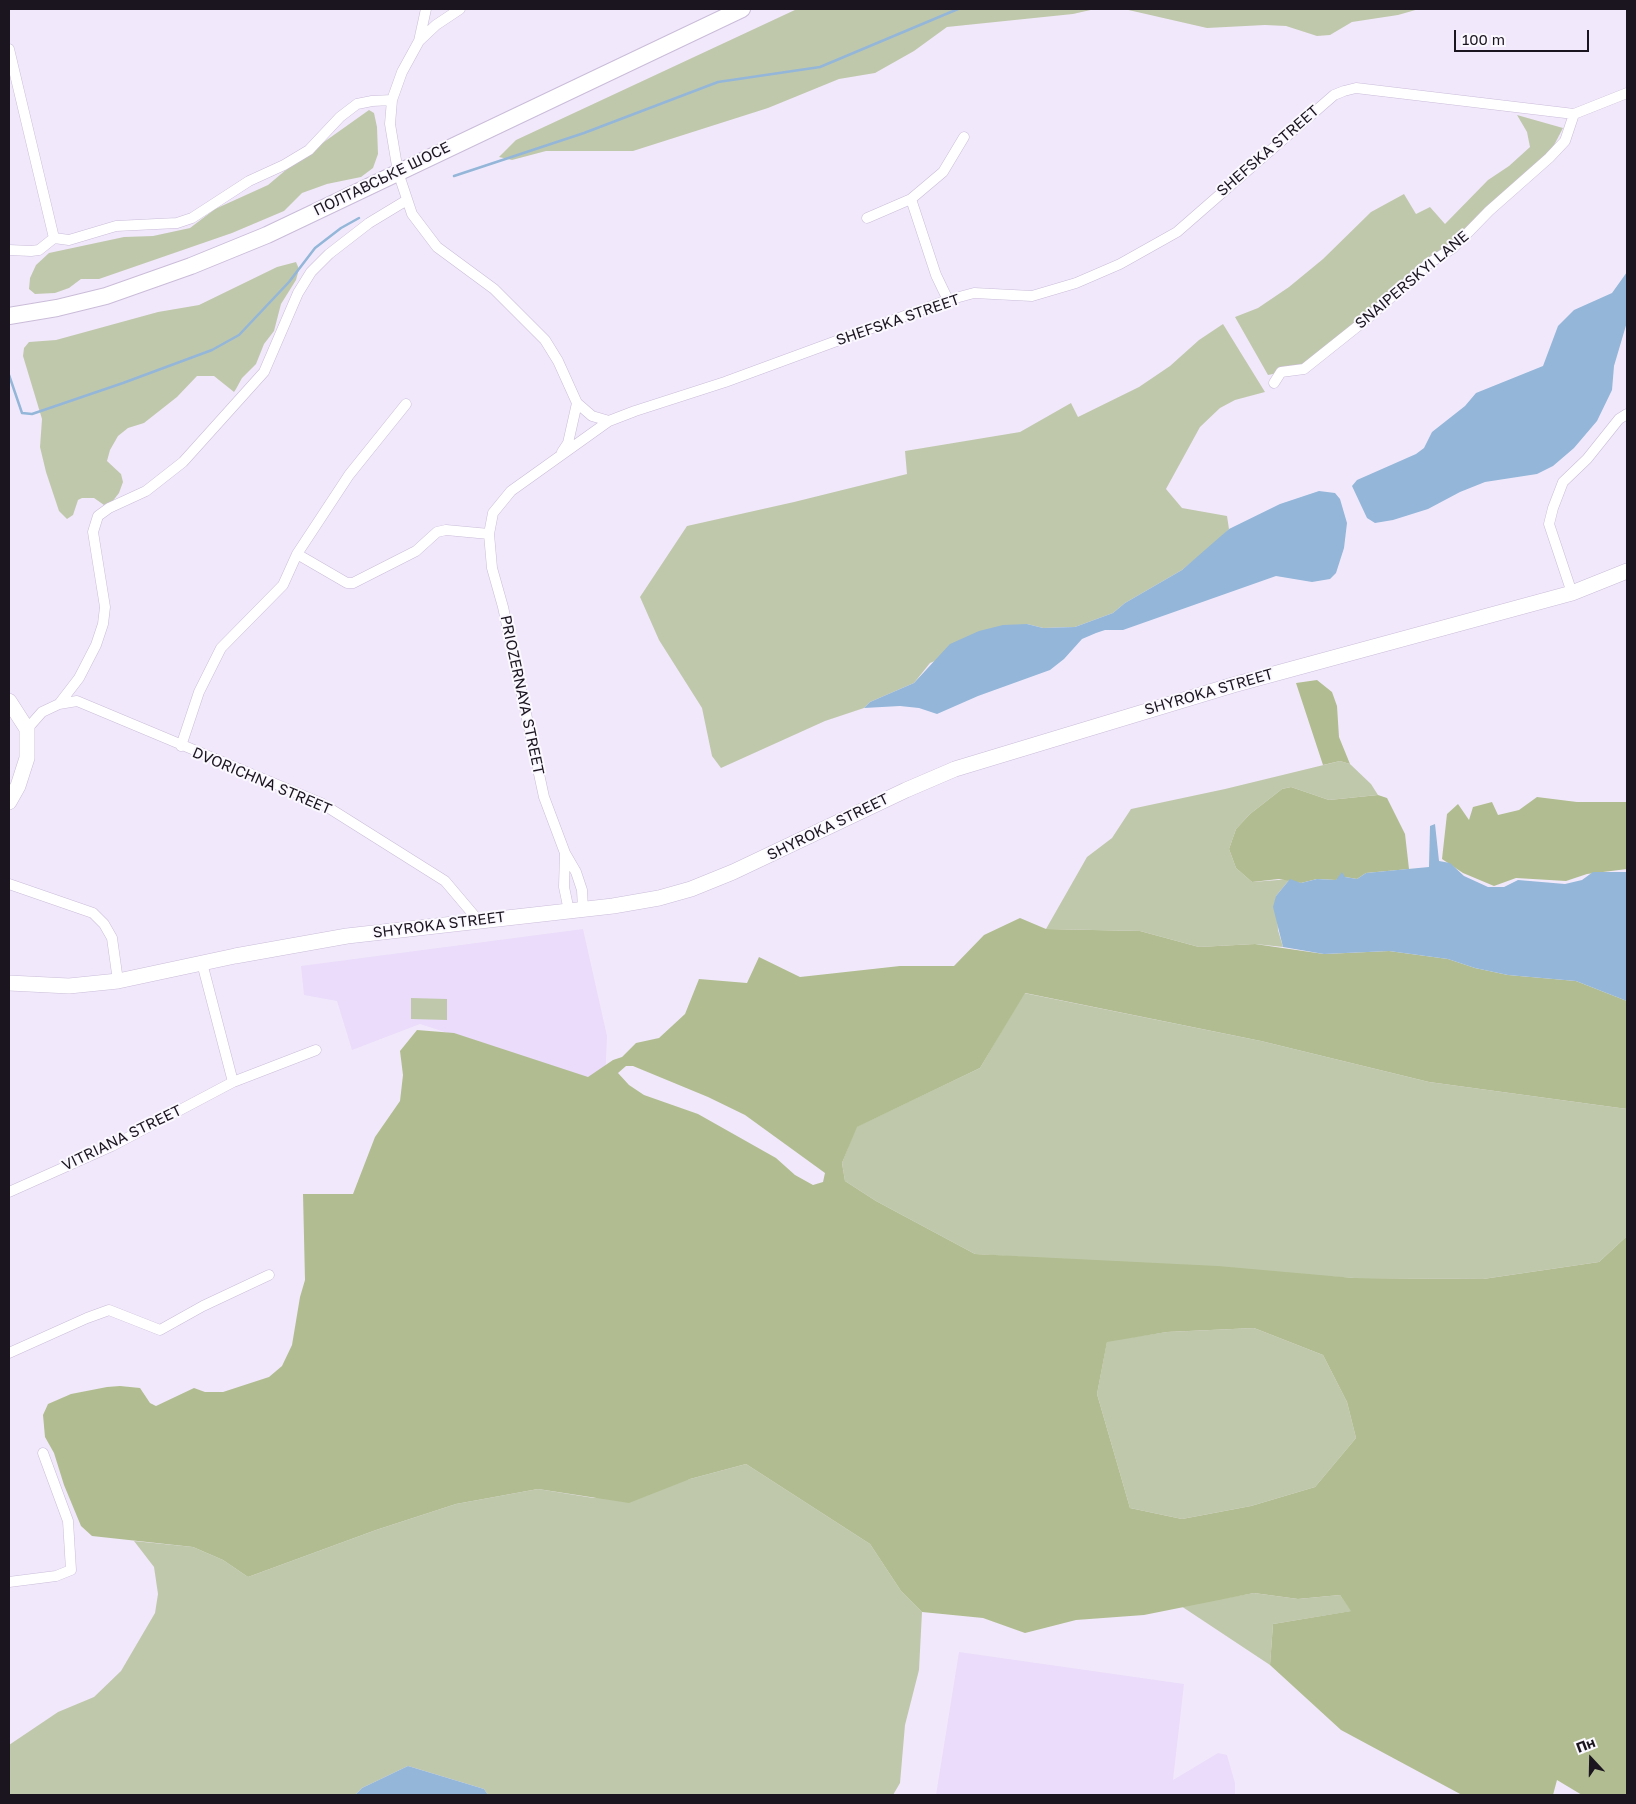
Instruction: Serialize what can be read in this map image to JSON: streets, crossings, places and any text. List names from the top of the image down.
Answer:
{
  "streets": {
    "main road": ["ПОЛТАВСЬКЕ ШОСЕ", "SHYROKA STREET"],
    "street": [
      "SHEFSKA STREET",
      "SNAIPERSKYI LANE",
      "PRIOZERNAYA STREET",
      "DVORICHNA STREET",
      "VITRIANA STREET"
    ]
  },
  "crossings": [
    ["SHEFSKA STREET", "SNAIPERSKYI LANE"],
    ["SHEFSKA STREET", "PRIOZERNAYA STREET"],
    ["SHYROKA STREET", "DVORICHNA STREET"]
  ],
  "scale_bar": "100 m",
  "north": "top"
}
